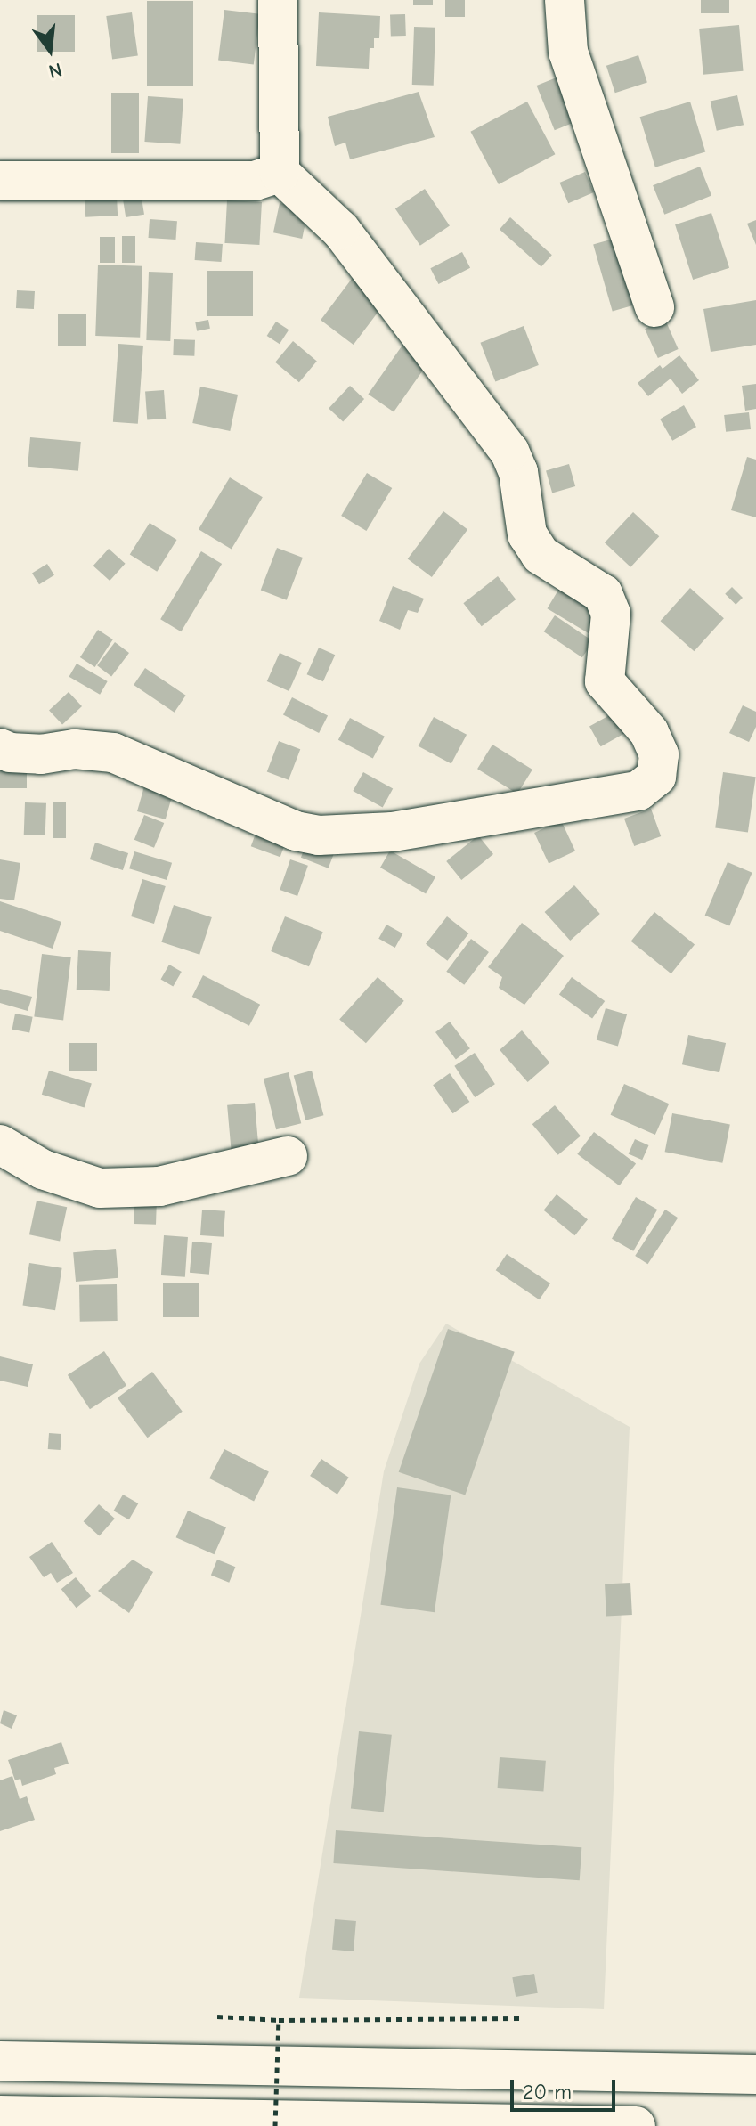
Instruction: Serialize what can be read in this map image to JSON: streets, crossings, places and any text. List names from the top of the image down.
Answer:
{
  "scale_bar": "20 m",
  "north": "bottom"
}
